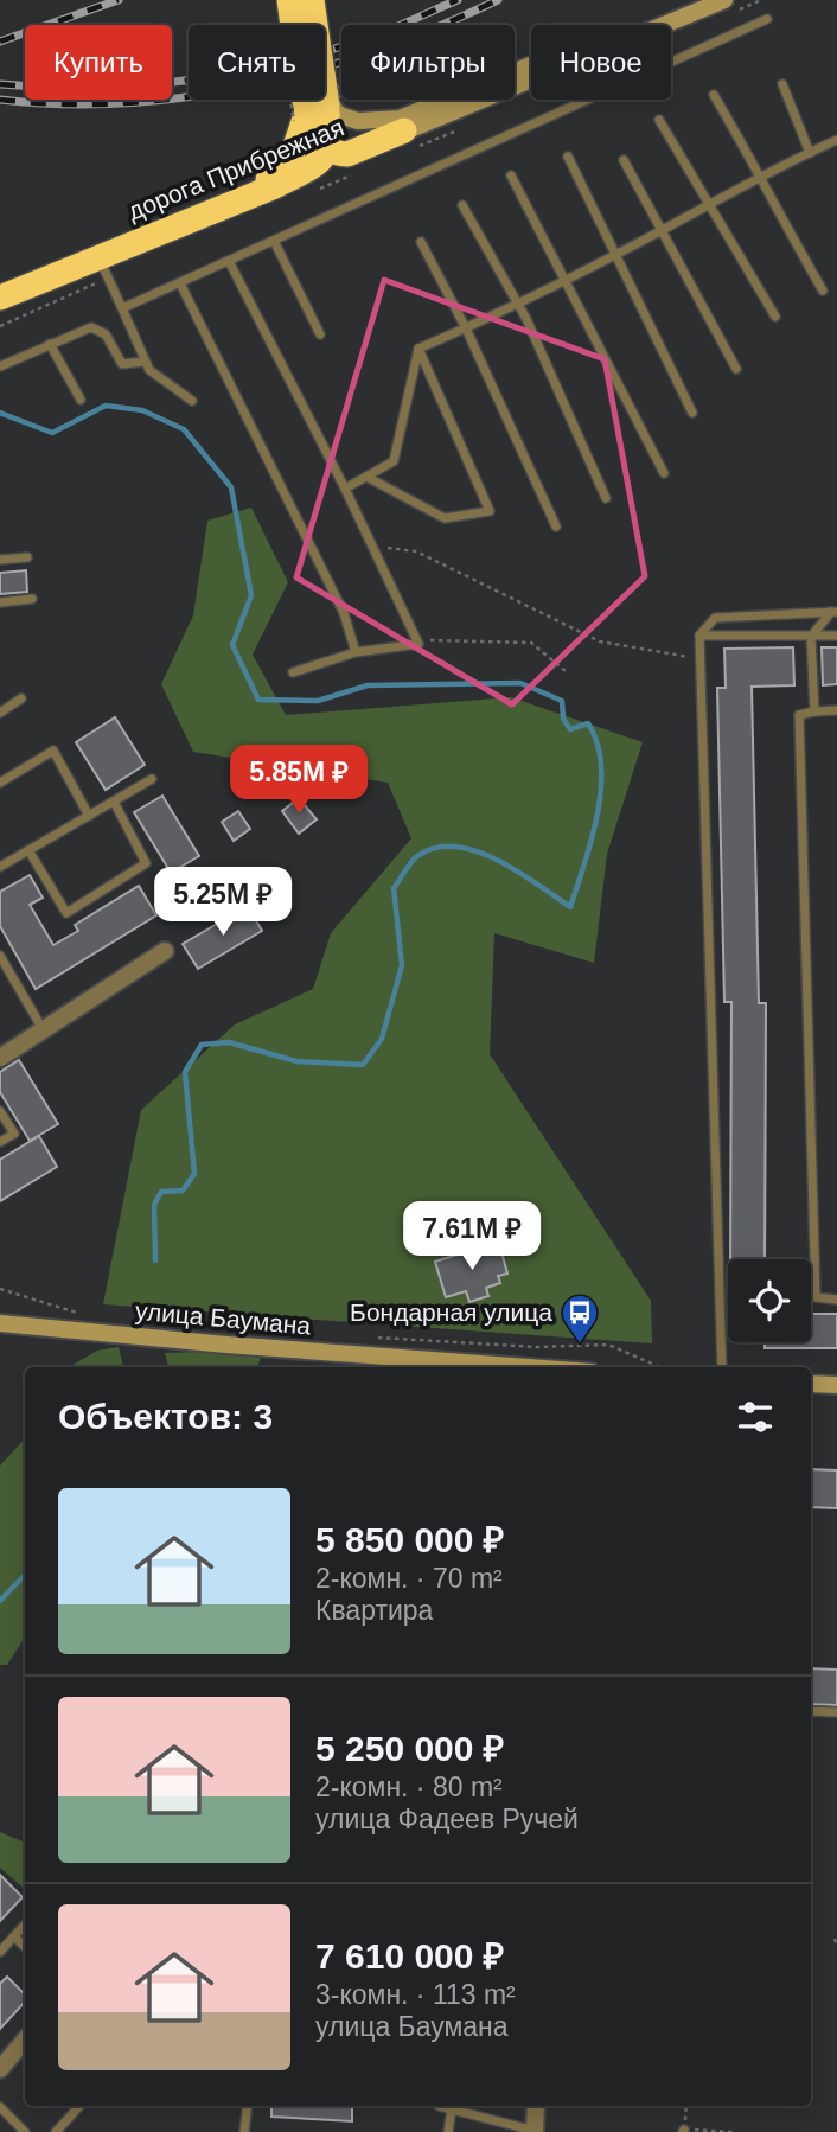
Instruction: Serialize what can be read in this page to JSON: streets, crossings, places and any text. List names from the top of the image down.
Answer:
{
  "streets": {
    "highway": ["дорога Прибрежная"],
    "main road": ["улица Баумана"]
  },
  "places": {
    "bus stop": ["Бондарная улица"]
  },
  "page": {
    "chip": [
      "Купить",
      "Снять",
      "Фильтры",
      "Новое"
    ],
    "price": ["5.85M ₽", "5.25M ₽", "7.61M ₽"],
    "heading": "Объектов: 3",
    "list": [
      {
        "name": "5 850 000 ₽",
        "note": "2-комн. · 70 m² · Квартира"
      },
      {
        "name": "5 250 000 ₽",
        "note": "2-комн. · 80 m² · улица Фадеев Ручей"
      },
      {
        "name": "7 610 000 ₽",
        "note": "3-комн. · 113 m² · улица Баумана"
      }
    ]
  }
}
